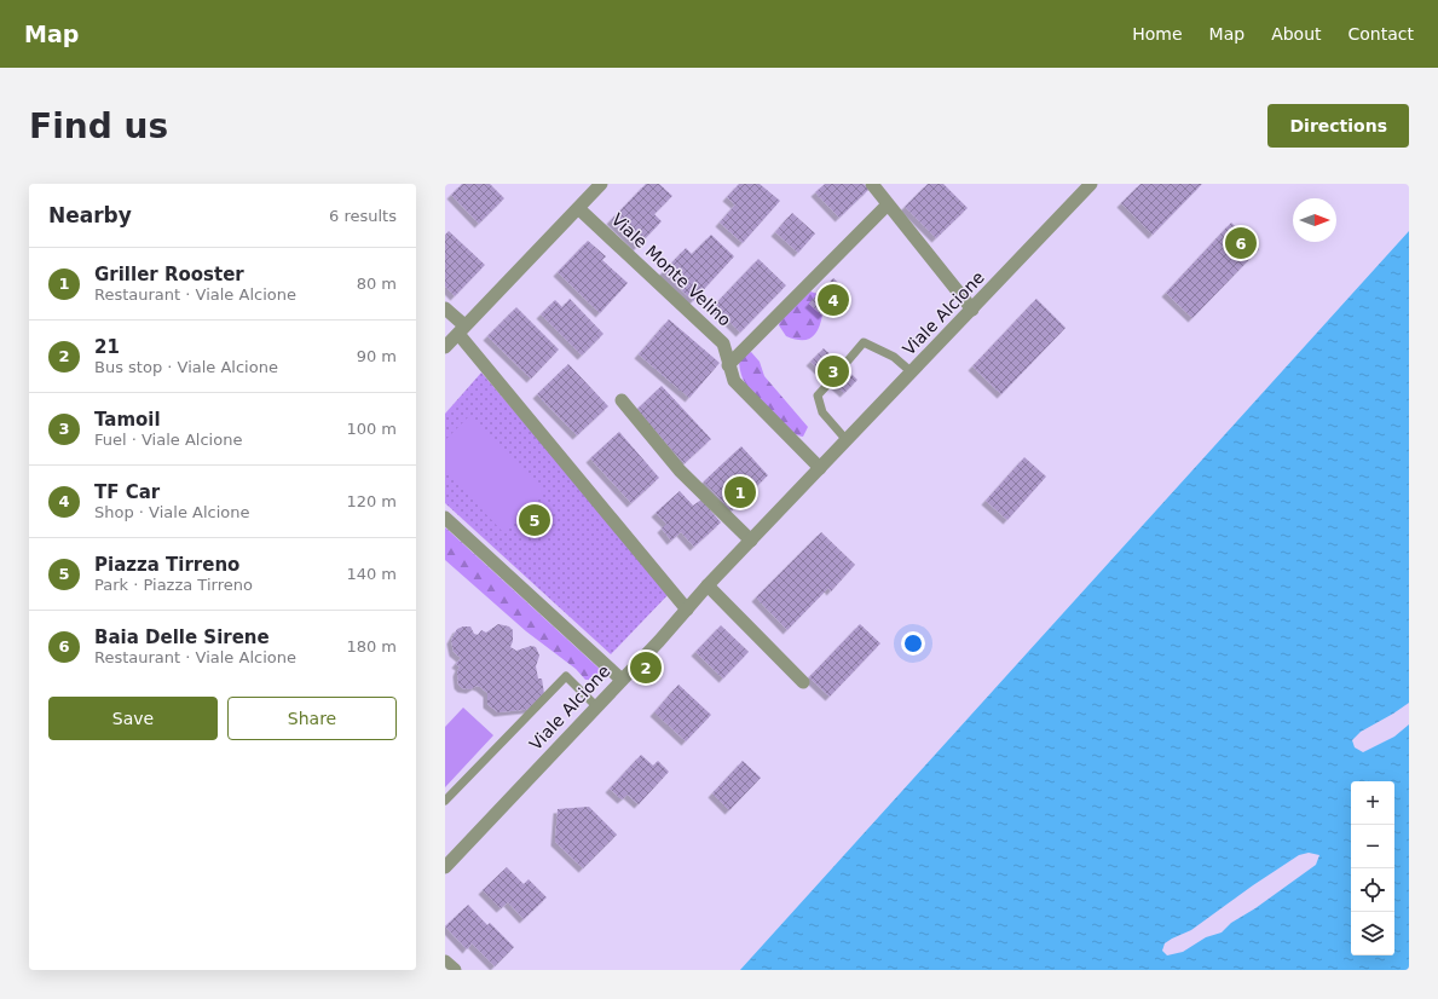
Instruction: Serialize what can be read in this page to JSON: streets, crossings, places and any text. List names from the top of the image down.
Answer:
{
  "streets": {
    "street": ["Viale Monte Velino", "Viale Alcione"]
  },
  "north": "right",
  "page": {
    "header": "Map",
    "nav": [
      "Home",
      "Map",
      "About",
      "Contact"
    ],
    "buttons": [
      "Directions",
      ["Save", "Share"]
    ],
    "title": "Find us",
    "heading": ["Nearby", "6 results"],
    "pins": [
      "6",
      "4",
      "3",
      "1",
      "5",
      "2"
    ],
    "list": [
      {
        "mark": "1",
        "name": "Griller Rooster",
        "note": "Restaurant · Viale Alcione",
        "value": "80 m"
      },
      {
        "mark": "2",
        "name": "21",
        "note": "Bus stop · Viale Alcione",
        "value": "90 m"
      },
      {
        "mark": "3",
        "name": "Tamoil",
        "note": "Fuel · Viale Alcione",
        "value": "100 m"
      },
      {
        "mark": "4",
        "name": "TF Car",
        "note": "Shop · Viale Alcione",
        "value": "120 m"
      },
      {
        "mark": "5",
        "name": "Piazza Tirreno",
        "note": "Park · Piazza Tirreno",
        "value": "140 m"
      },
      {
        "mark": "6",
        "name": "Baia Delle Sirene",
        "note": "Restaurant · Viale Alcione",
        "value": "180 m"
      }
    ],
    "map_buttons": ["+", "−"]
  }
}
